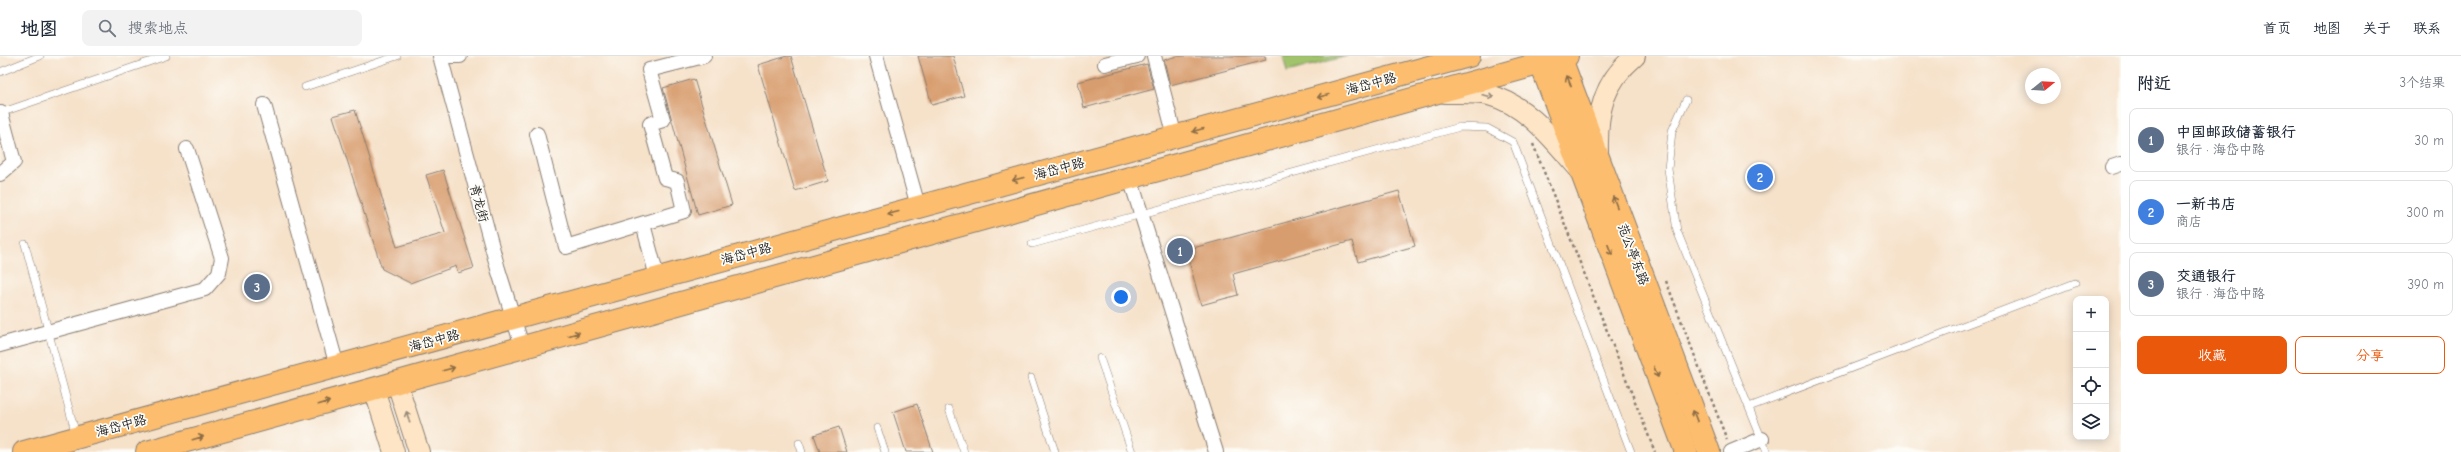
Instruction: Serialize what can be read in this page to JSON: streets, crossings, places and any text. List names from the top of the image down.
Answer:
{
  "streets": {
    "main road": ["海岱中路", "范公亭东路"],
    "street": ["青龙街"]
  },
  "crossings": [
    ["海岱中路", "青龙街"],
    ["海岱中路", "范公亭东路"]
  ],
  "north": "right",
  "page": {
    "header": "地图",
    "search": "搜索地点",
    "nav": [
      "首页",
      "地图",
      "关于",
      "联系"
    ],
    "heading": ["附近", "3个结果"],
    "list": [
      {
        "mark": "1",
        "name": "中国邮政储蓄银行",
        "note": "银行 · 海岱中路",
        "value": "30 m"
      },
      {
        "mark": "2",
        "name": "一新书店",
        "note": "商店",
        "value": "300 m"
      },
      {
        "mark": "3",
        "name": "交通银行",
        "note": "银行 · 海岱中路",
        "value": "390 m"
      }
    ],
    "pins": ["2", "1", "3"],
    "map_buttons": ["+", "−"],
    "buttons": ["收藏", "分享"]
  }
}
